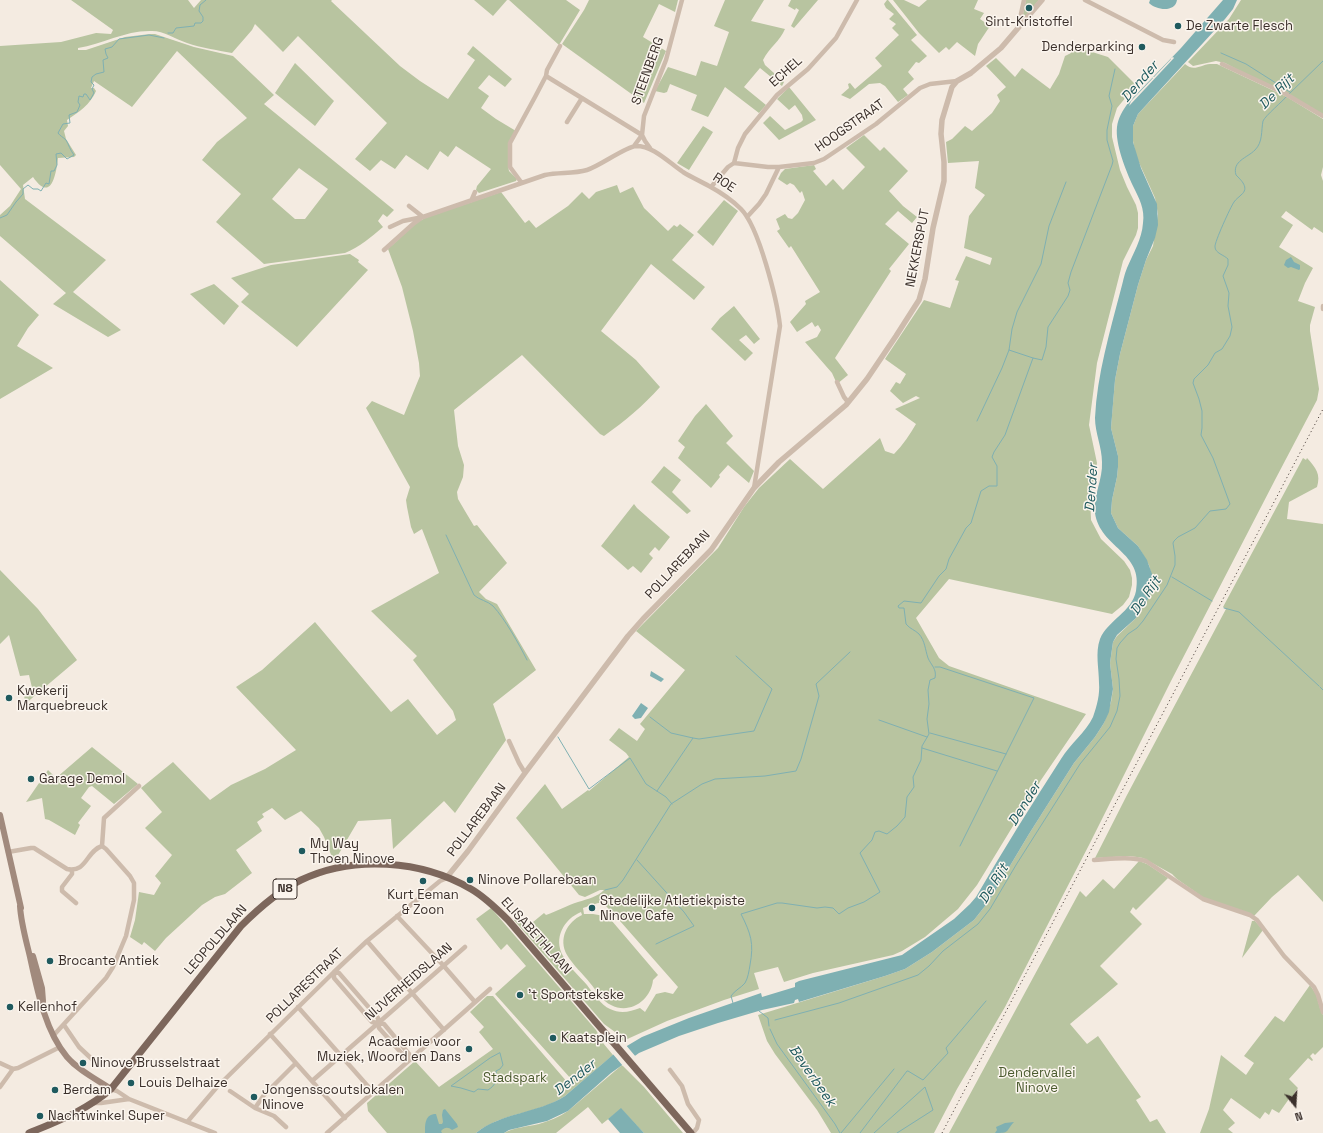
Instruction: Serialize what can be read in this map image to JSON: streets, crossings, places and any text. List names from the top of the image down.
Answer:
{
  "streets": {
    "main road": ["N8", "ELISABETHLAAN", "LEOPOLDLAAN"],
    "street": [
      "STEENBERG",
      "ECHEL",
      "HOOGSTRAAT",
      "ROE",
      "NEKKERSPUT",
      "POLLAREBAAN",
      "NIJVERHEIDSLAAN",
      "POLLARESTRAAT"
    ]
  },
  "crossings": [
    ["ECHEL", "HOOGSTRAAT"],
    ["HOOGSTRAAT", "NEKKERSPUT"],
    ["ROE", "POLLAREBAAN"],
    ["NEKKERSPUT", "POLLAREBAAN"],
    ["POLLAREBAAN", "ELISABETHLAAN"],
    ["POLLAREBAAN", "LEOPOLDLAAN"],
    ["POLLAREBAAN", "POLLARESTRAAT"],
    ["N8", "LEOPOLDLAAN"],
    ["ELISABETHLAAN", "LEOPOLDLAAN"],
    ["ELISABETHLAAN", "POLLARESTRAAT"],
    ["LEOPOLDLAAN", "POLLARESTRAAT"]
  ],
  "water": ["Dender", "De Rijt", "Beverbeek"],
  "parks": ["Dendervallei Ninove", "Stadspark"],
  "places": [
    "Sint-Kristoffel",
    "De Zwarte Flesch",
    "Denderparking",
    "Kwekerij Marquebreuck",
    "Garage Demol",
    "My Way Thoen Ninove",
    "Ninove Pollarebaan",
    "Kurt Eeman & Zoon",
    "Stedelijke Atletiekpiste Ninove Cafe",
    "Brocante Antiek",
    "'t Sportstekske",
    "Kellenhof",
    "Kaatsplein",
    "Academie voor Muziek, Woord en Dans",
    "Ninove Brusselstraat",
    "Louis Delhaize",
    "Berdam",
    "Jongensscoutslokalen Ninove",
    "Nachtwinkel Super"
  ],
  "north": "bottom"
}
